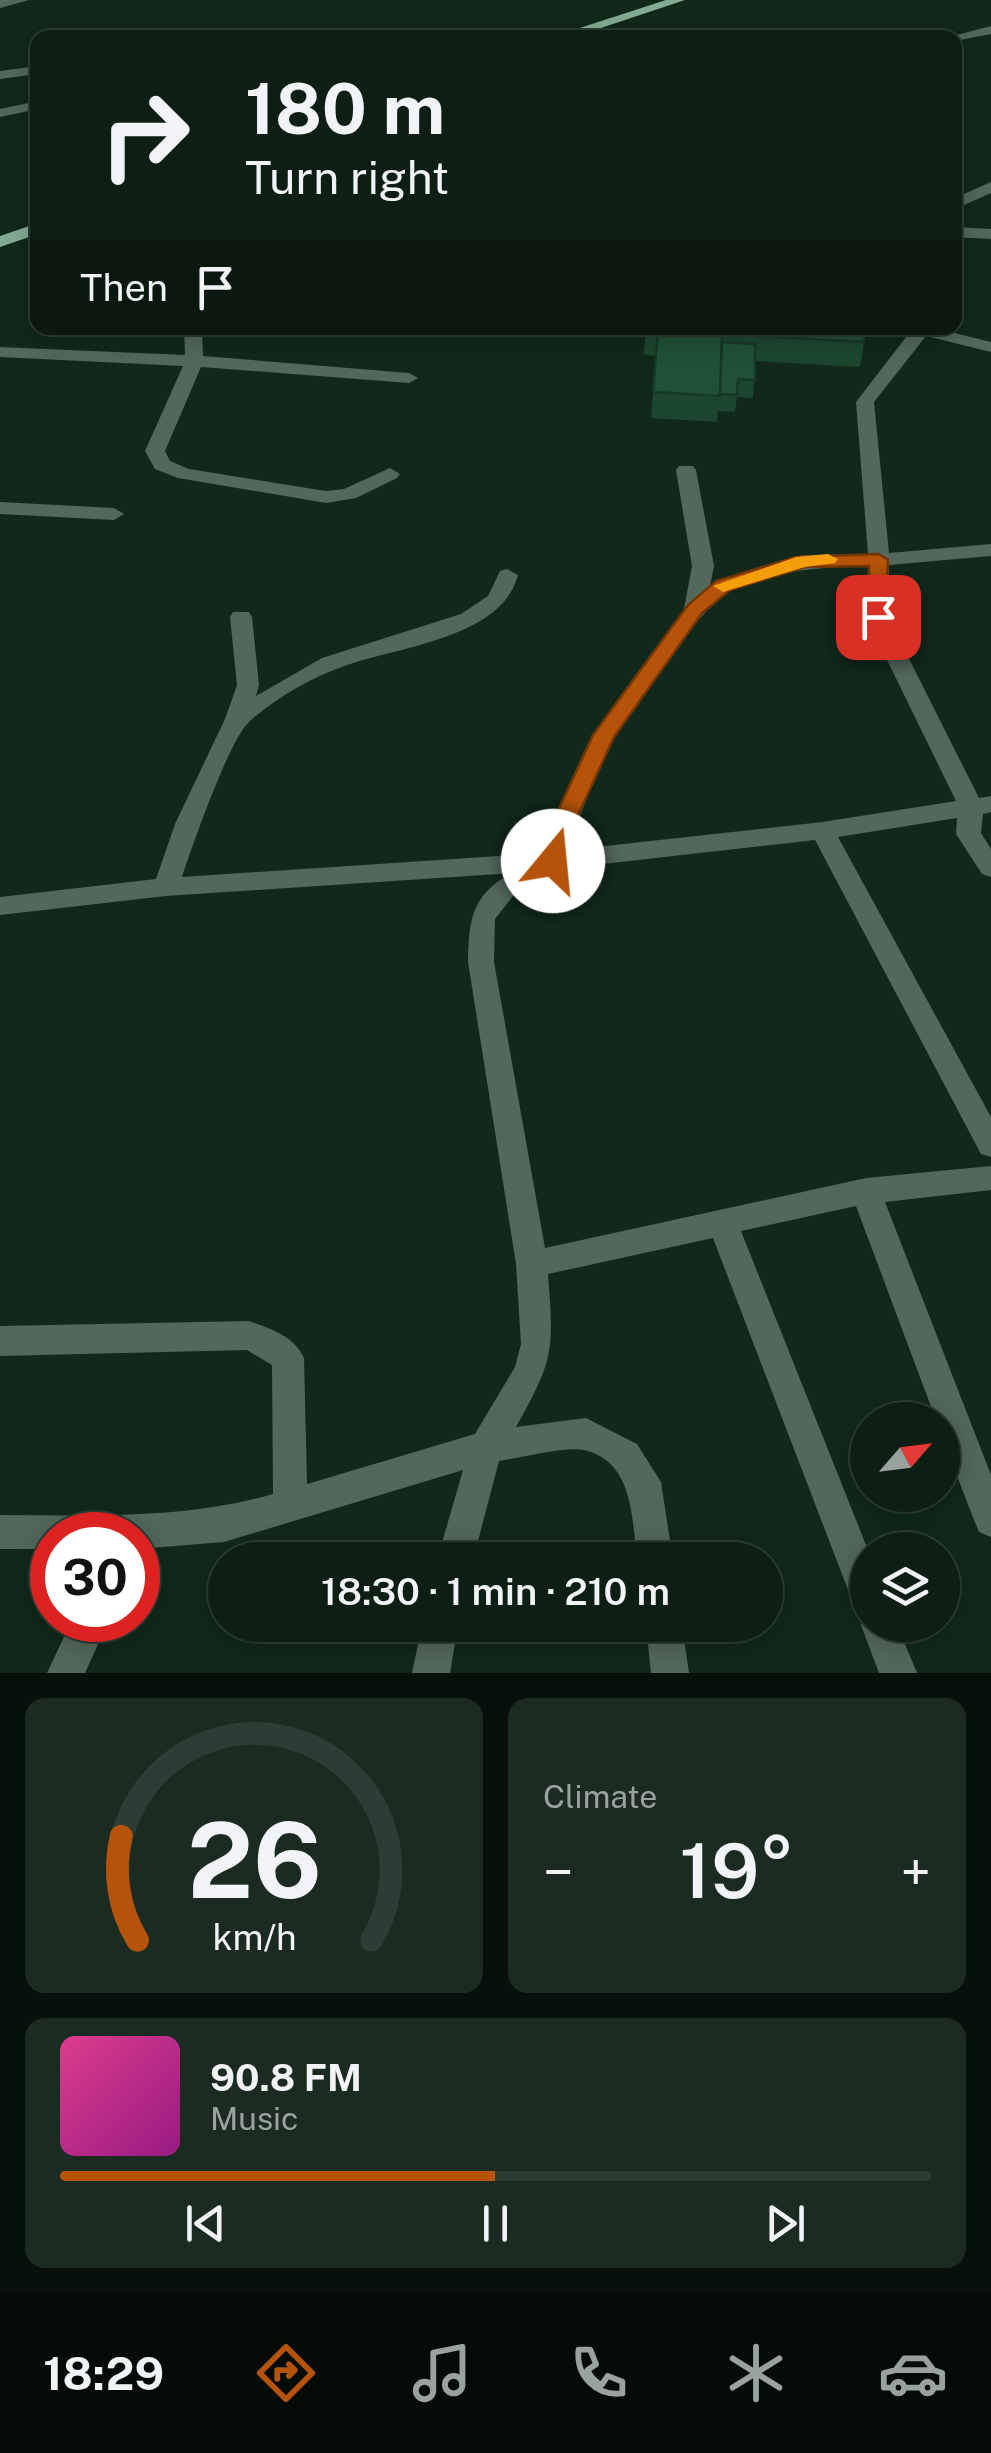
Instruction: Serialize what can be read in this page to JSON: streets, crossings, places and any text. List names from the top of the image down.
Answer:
{
  "north": "top right",
  "page": {
    "turn": ["180 m", "Turn right"],
    "then": "Then",
    "limit": "30",
    "trip": "18:30 · 1 min · 210 m",
    "tile": "Climate",
    "heat": ["−", "19°", "+"],
    "song": ["90.8 FM", "Music"],
    "tabs": "18:29",
    "gauge": ["26", "km/h"]
  }
}
